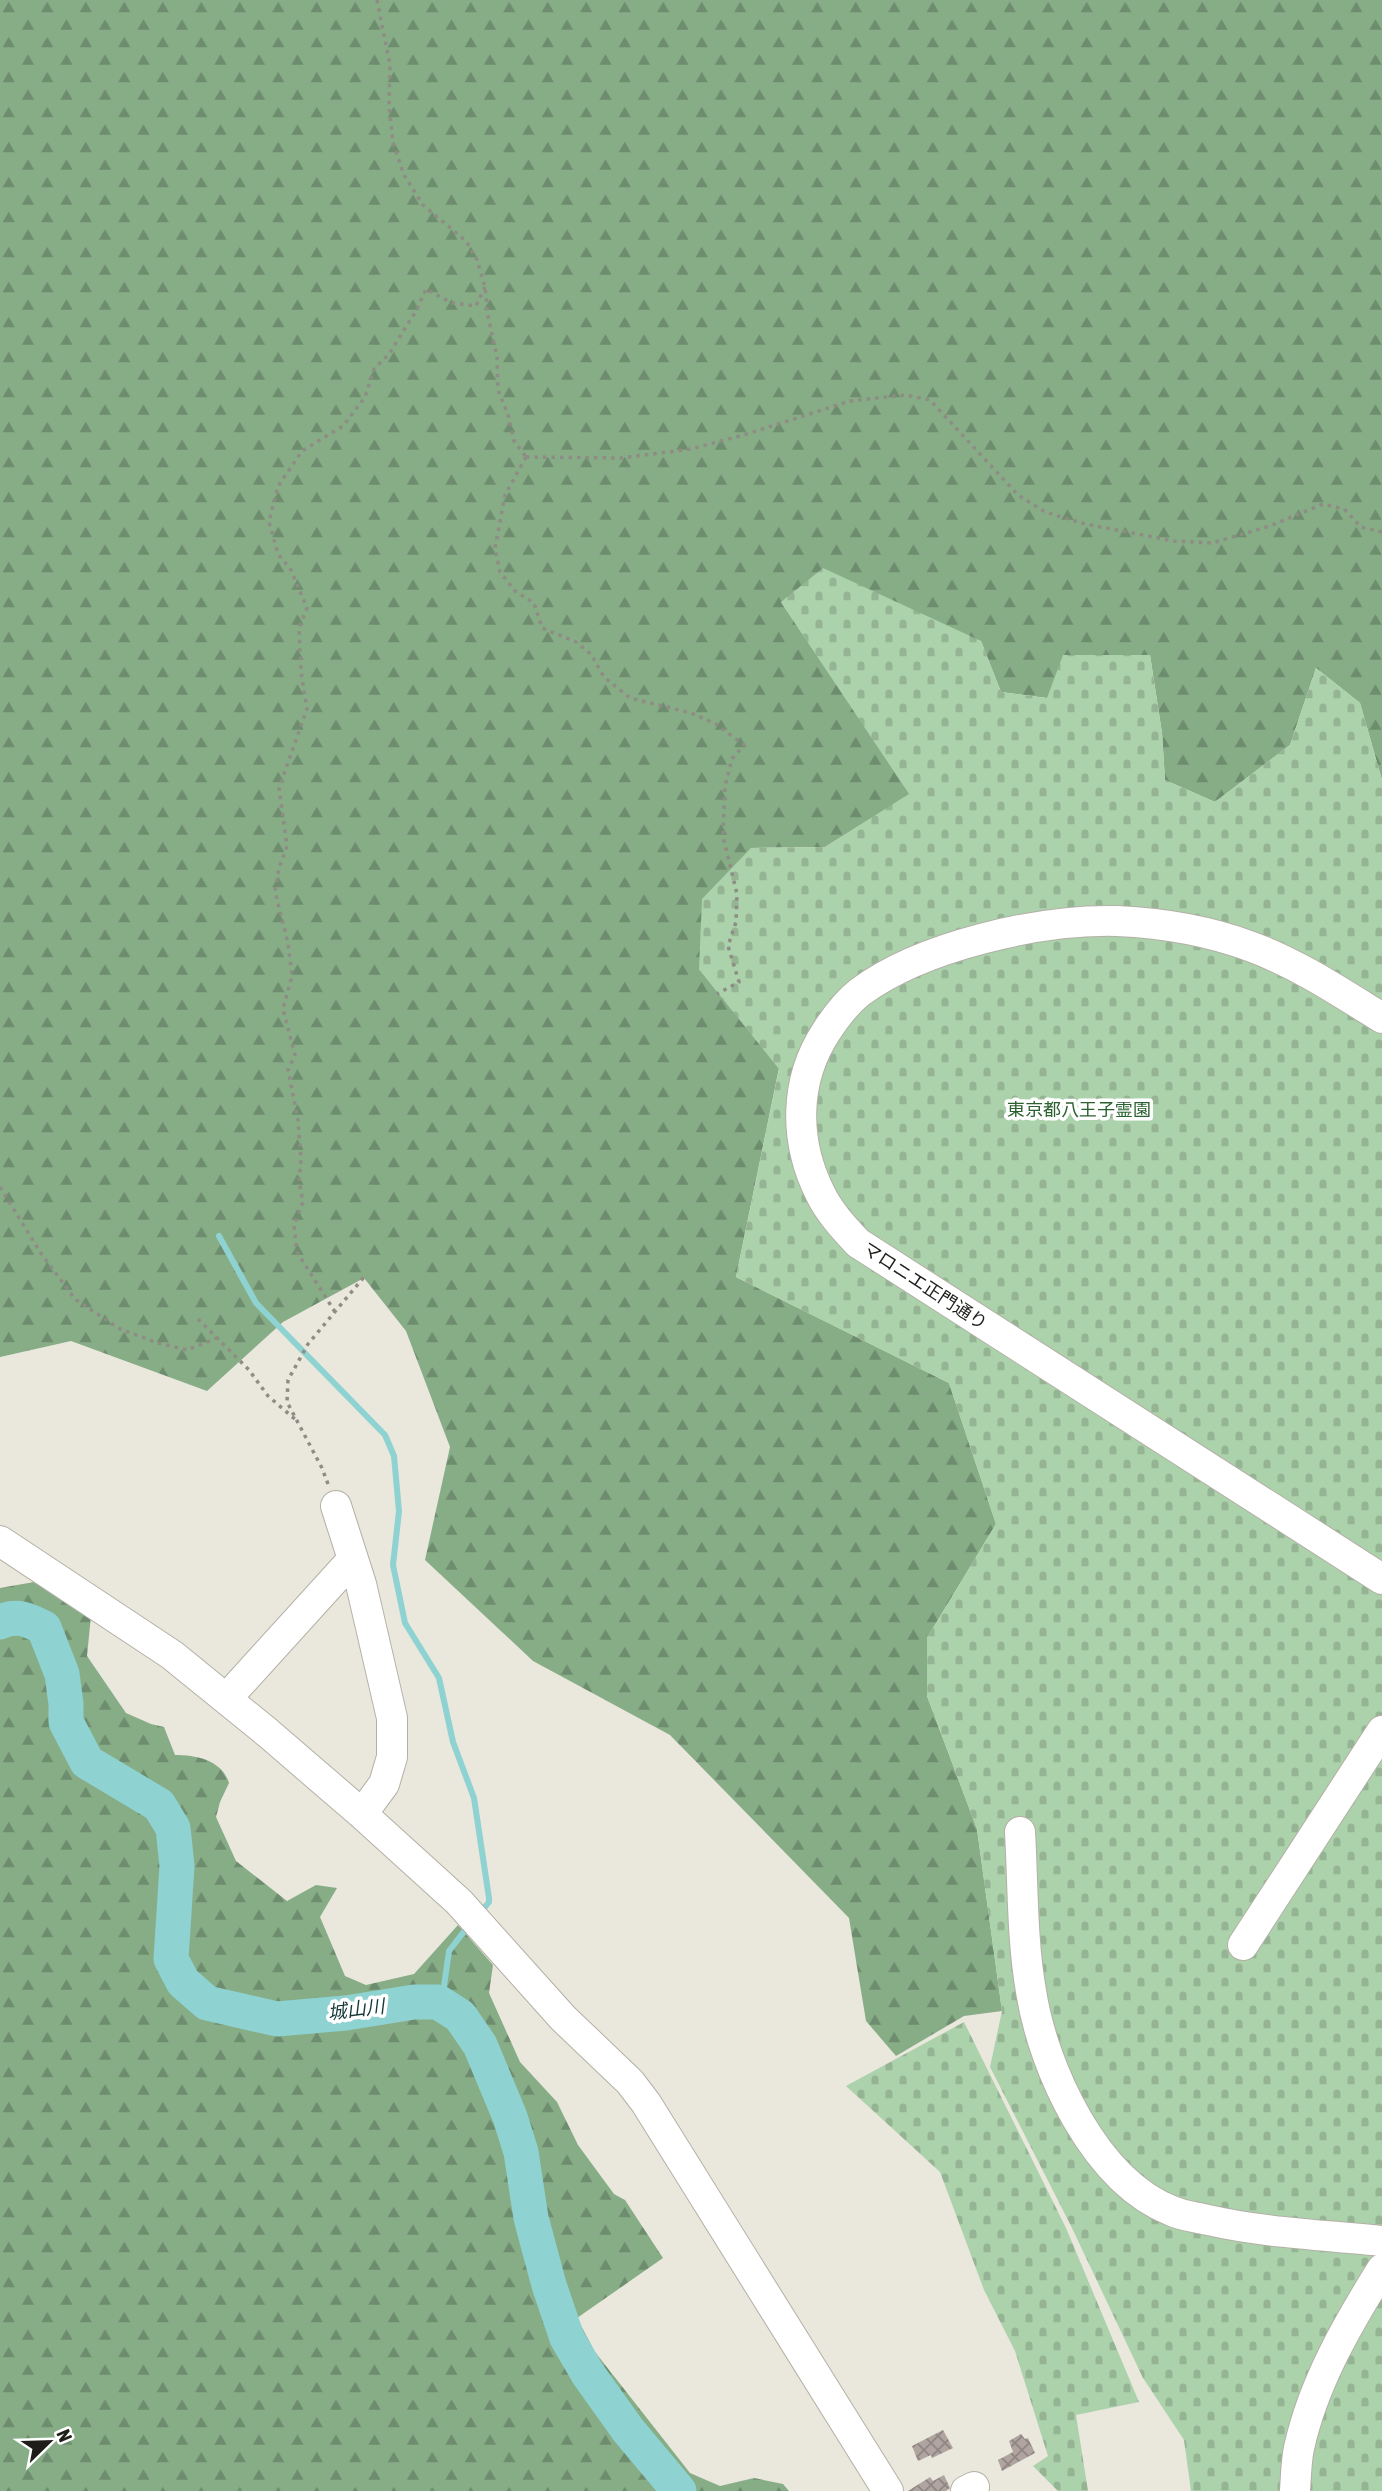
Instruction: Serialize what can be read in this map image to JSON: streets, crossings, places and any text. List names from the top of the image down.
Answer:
{
  "streets": {
    "street": ["マロニエ正門通り"]
  },
  "water": ["城山川"],
  "parks": ["東京都八王子霊園"],
  "north": "top right"
}
